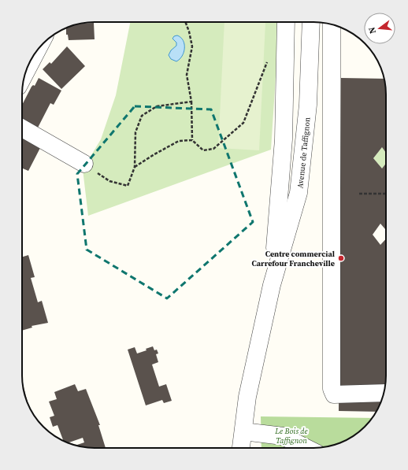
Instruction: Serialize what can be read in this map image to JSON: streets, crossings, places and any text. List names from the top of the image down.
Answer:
{
  "streets": {
    "street": ["Avenue de Taffignon"]
  },
  "parks": ["Le Bois de Taffignon"],
  "places": ["Centre commercial Carrefour Francheville"],
  "north": "left"
}
